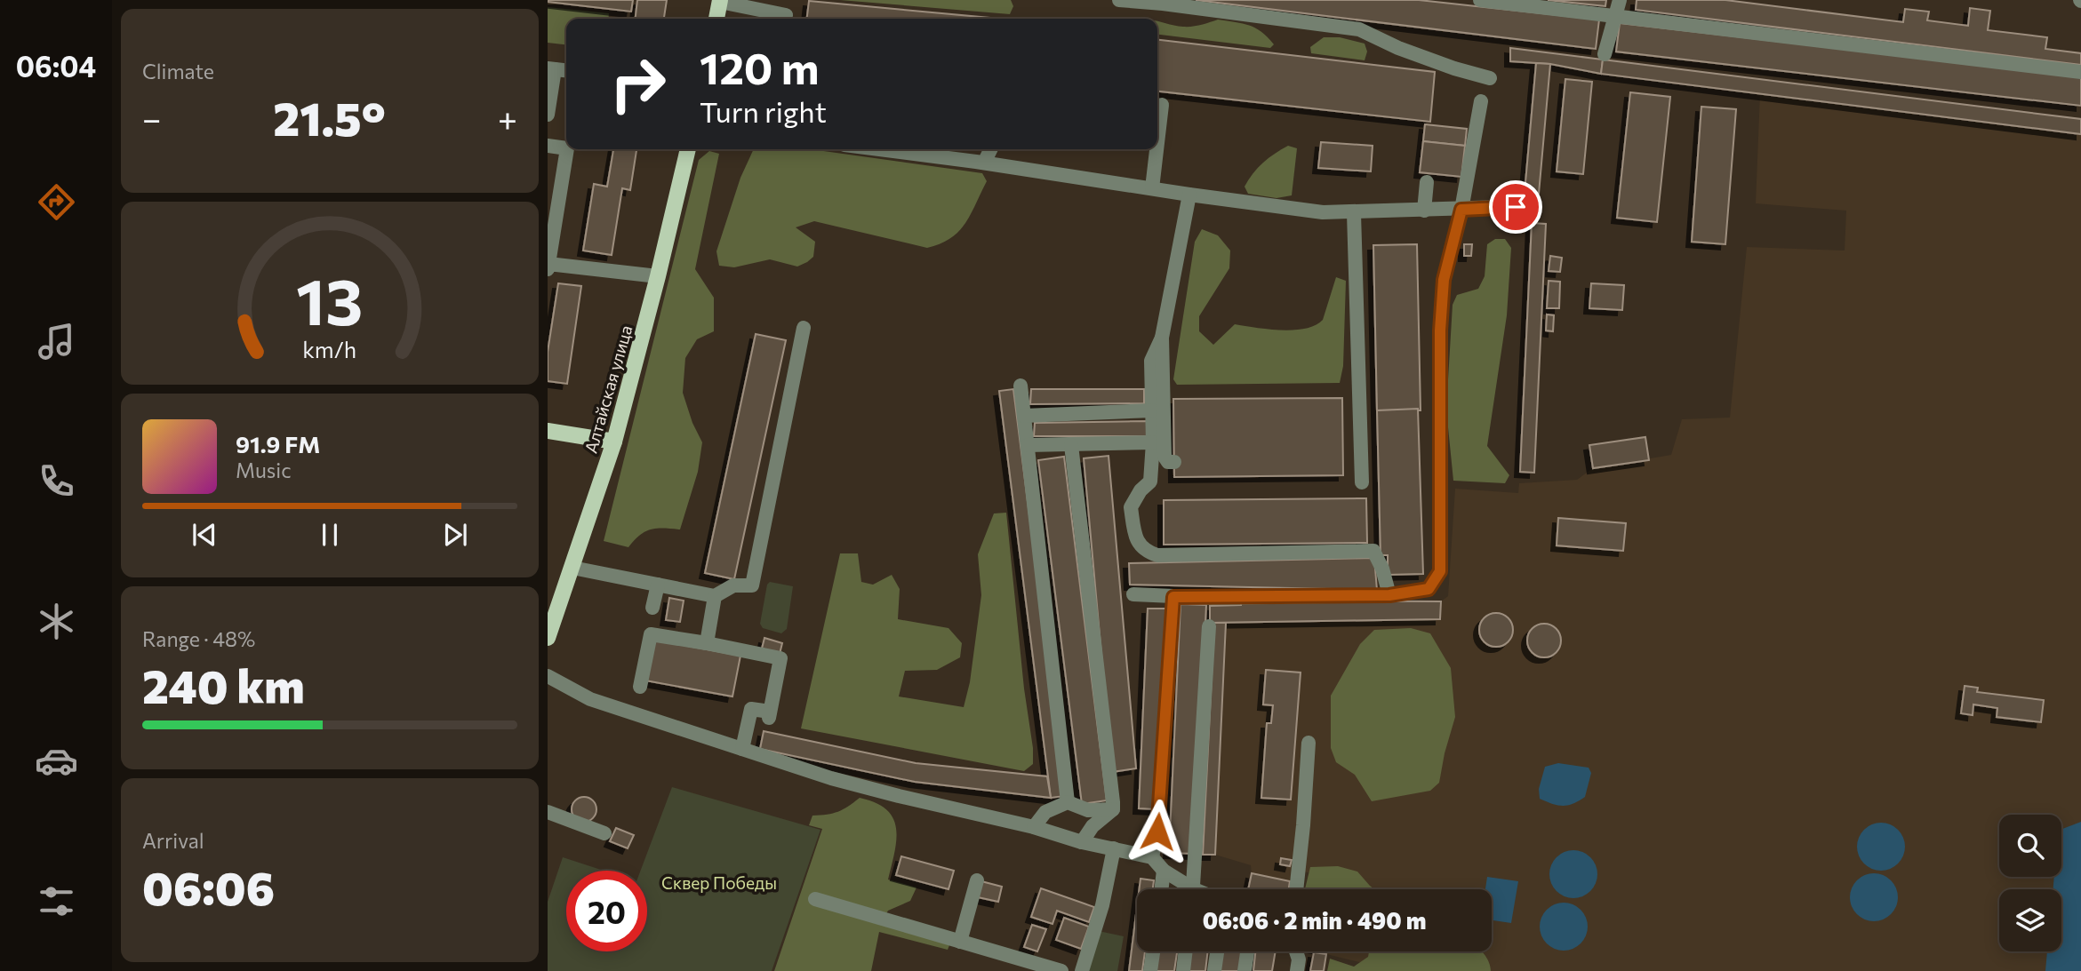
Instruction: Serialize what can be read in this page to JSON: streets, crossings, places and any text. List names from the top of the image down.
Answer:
{
  "streets": {
    "main road": ["Алтайская улица"]
  },
  "parks": ["Сквер Победы"],
  "page": {
    "tabs": "06:04",
    "tile": [
      "Climate",
      ["Range · 48%", "240 km"],
      ["Arrival", "06:06"]
    ],
    "turn": ["120 m", "Turn right"],
    "heat": ["−", "21.5°", "+"],
    "song": ["91.9 FM", "Music"],
    "limit": "20",
    "trip": "06:06 · 2 min · 490 m",
    "gauge": ["13", "km/h"]
  }
}
